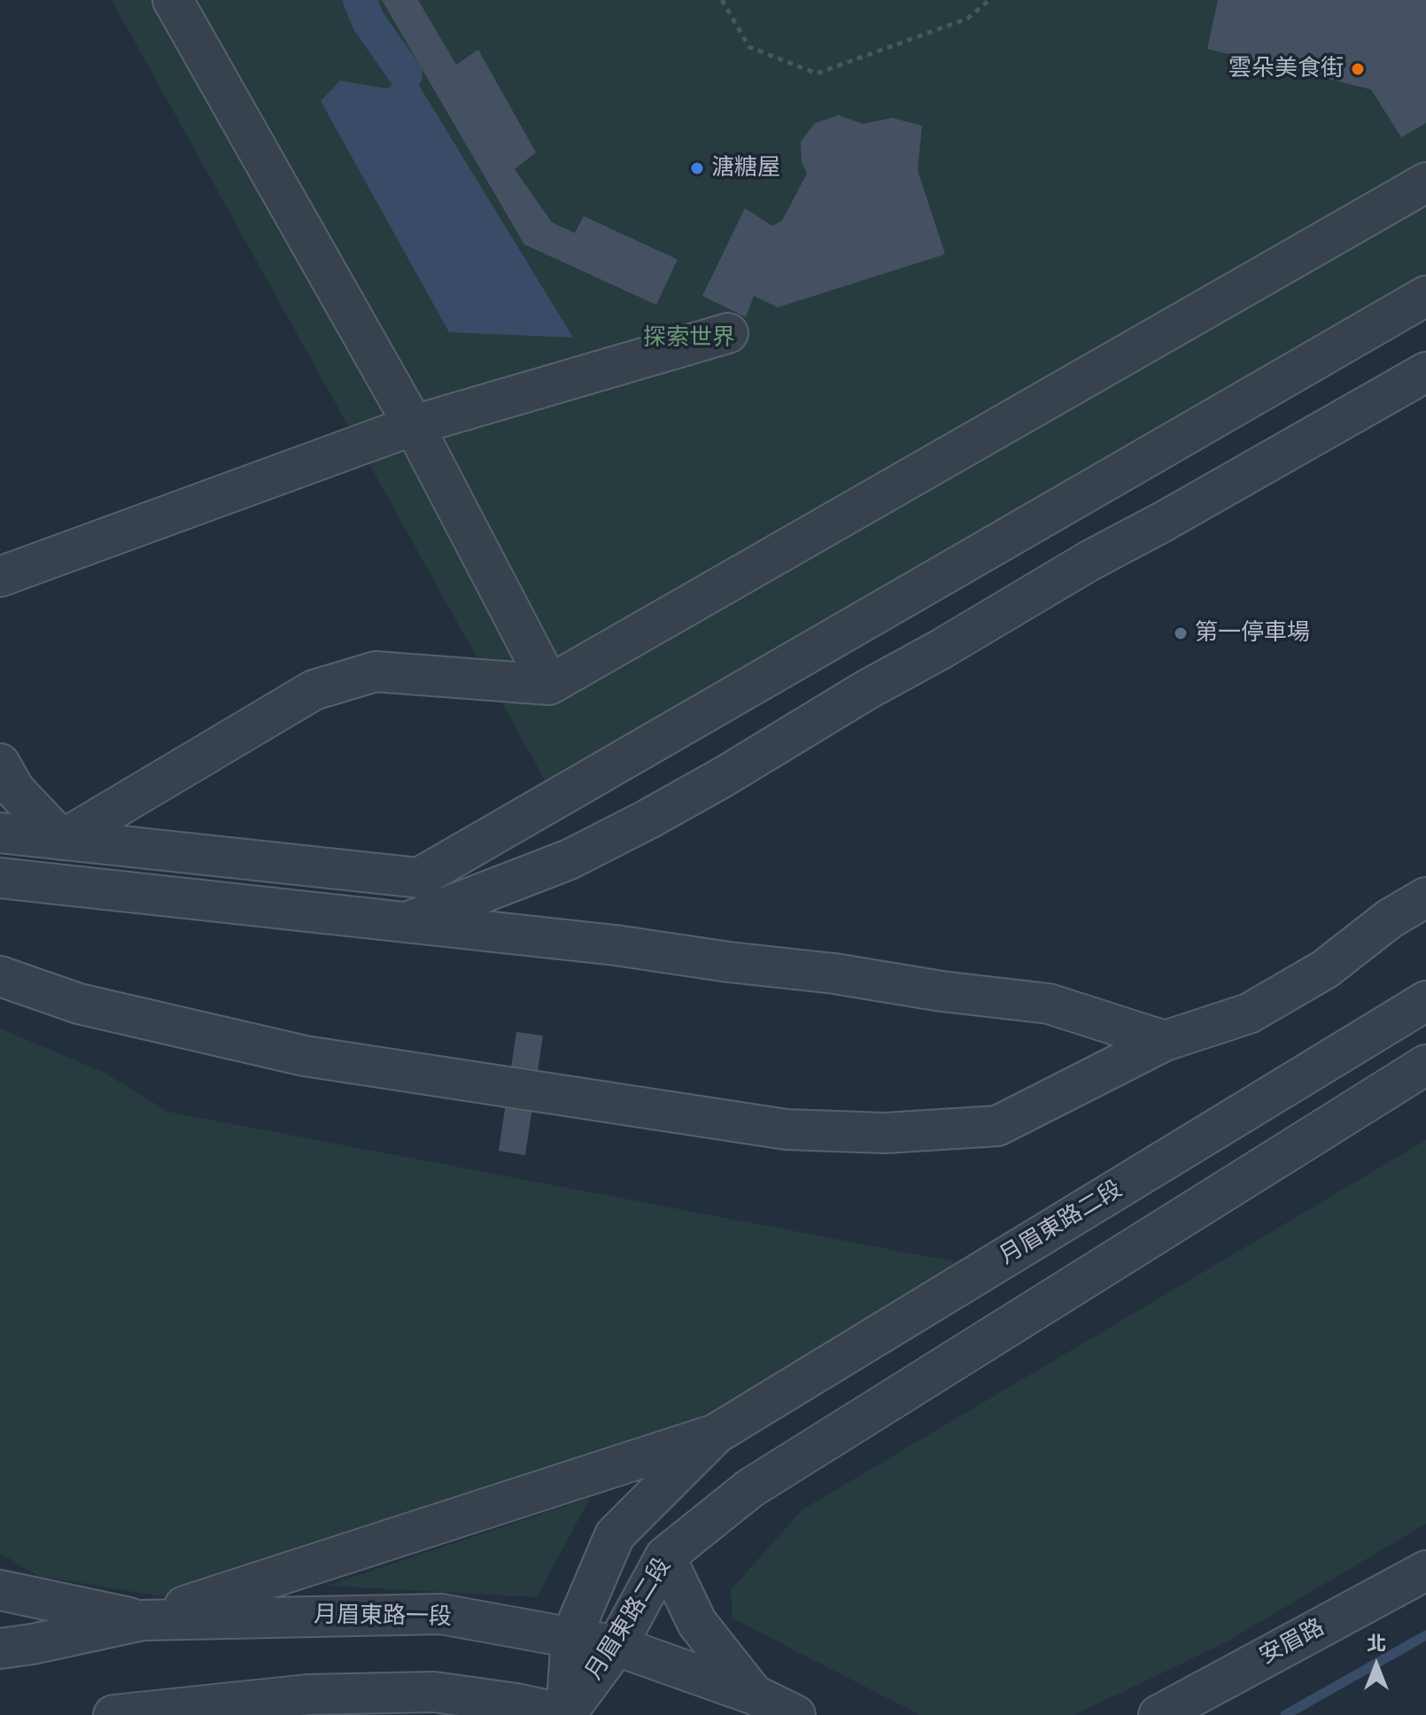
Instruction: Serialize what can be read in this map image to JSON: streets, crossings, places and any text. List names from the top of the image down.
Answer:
{
  "streets": {
    "street": ["月眉東路二段", "月眉東路一段", "安眉路"]
  },
  "crossings": [
    ["月眉東路二段", "月眉東路一段"]
  ],
  "parks": ["探索世界"],
  "places": ["雲朵美食街", "溏糖屋", "第一停車場"],
  "north": "top"
}
